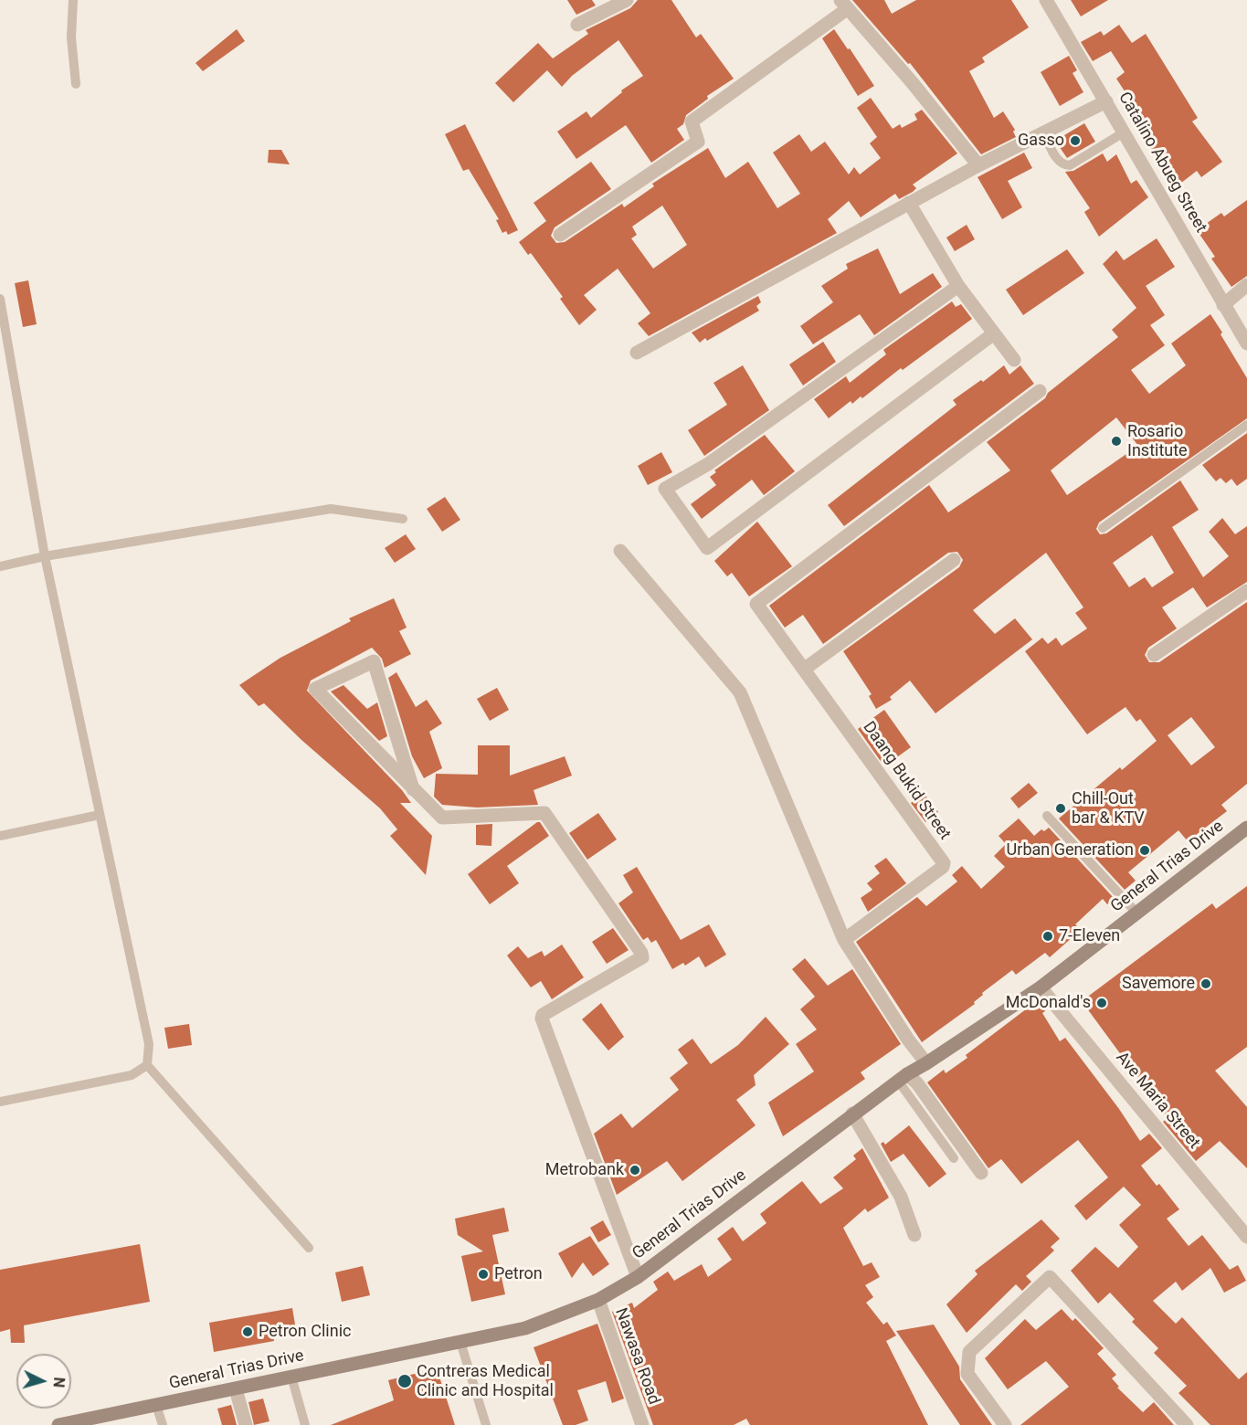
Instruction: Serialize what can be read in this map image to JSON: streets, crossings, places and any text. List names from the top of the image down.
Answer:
{
  "streets": {
    "main road": ["General Trias Drive"],
    "street": [
      "Catalino Abueg Street",
      "Daang Bukid Street",
      "Ave Maria Street",
      "Nawasa Road"
    ]
  },
  "crossings": [
    ["General Trias Drive", "Ave Maria Street"],
    ["General Trias Drive", "Nawasa Road"]
  ],
  "places": [
    "Gasso",
    "Rosario Institute",
    "Chill-Out bar & KTV",
    "Urban Generation",
    "7-Eleven",
    "Savemore",
    "McDonald's",
    "Metrobank",
    "Petron",
    "Petron Clinic",
    "Contreras Medical Clinic and Hospital"
  ],
  "north": "right"
}
